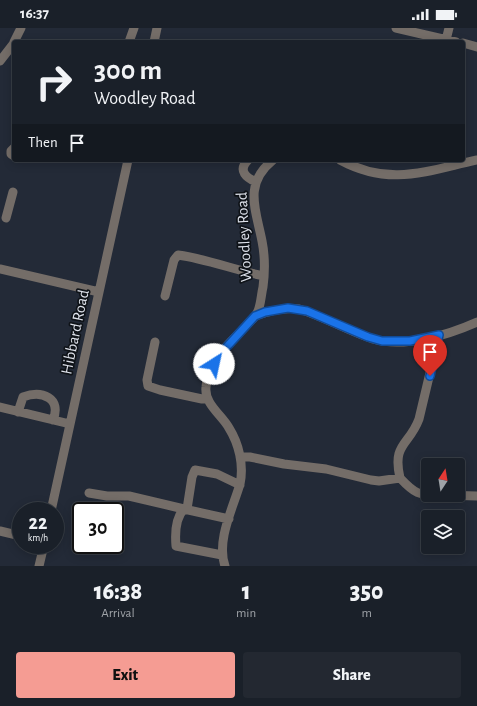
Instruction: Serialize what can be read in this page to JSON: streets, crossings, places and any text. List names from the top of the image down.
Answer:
{
  "streets": {
    "street": ["Woodley Road", "Hibbard Road"]
  },
  "north": "top",
  "page": {
    "status": "16:37",
    "turn": ["300 m", "Woodley Road"],
    "then": "Then",
    "speed": "22 km/h",
    "limit": "30",
    "eta": [
      "16:38",
      "Arrival",
      "1",
      "min",
      "350",
      "m"
    ],
    "buttons": ["Exit", "Share"]
  }
}
